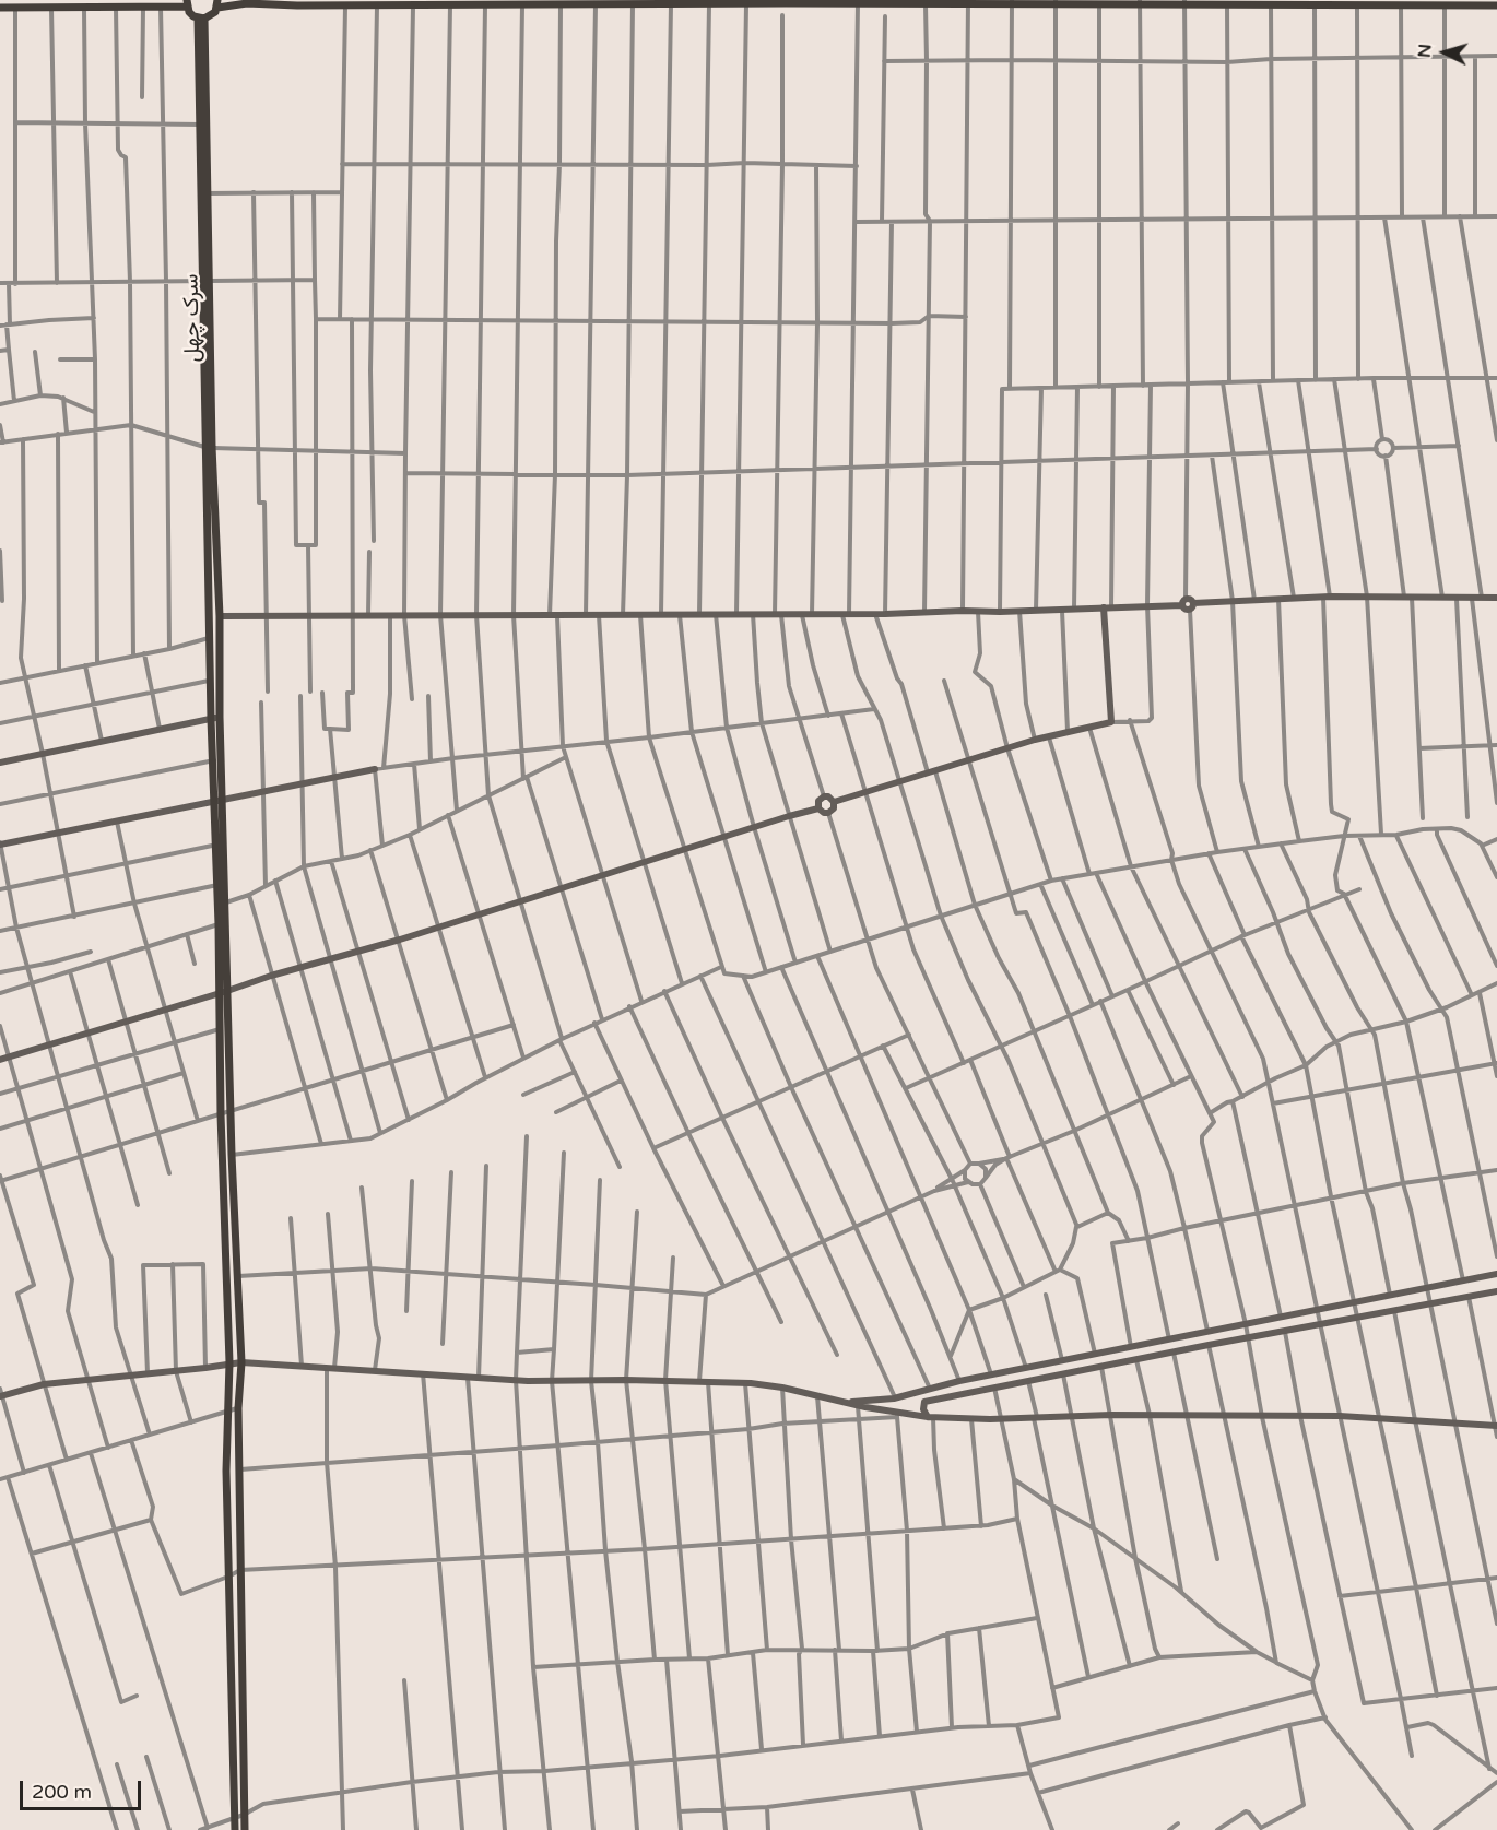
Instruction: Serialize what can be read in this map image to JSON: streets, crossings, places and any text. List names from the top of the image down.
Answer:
{
  "streets": {
    "main road": ["سرک چهل"]
  },
  "scale_bar": "200 m",
  "north": "left"
}
